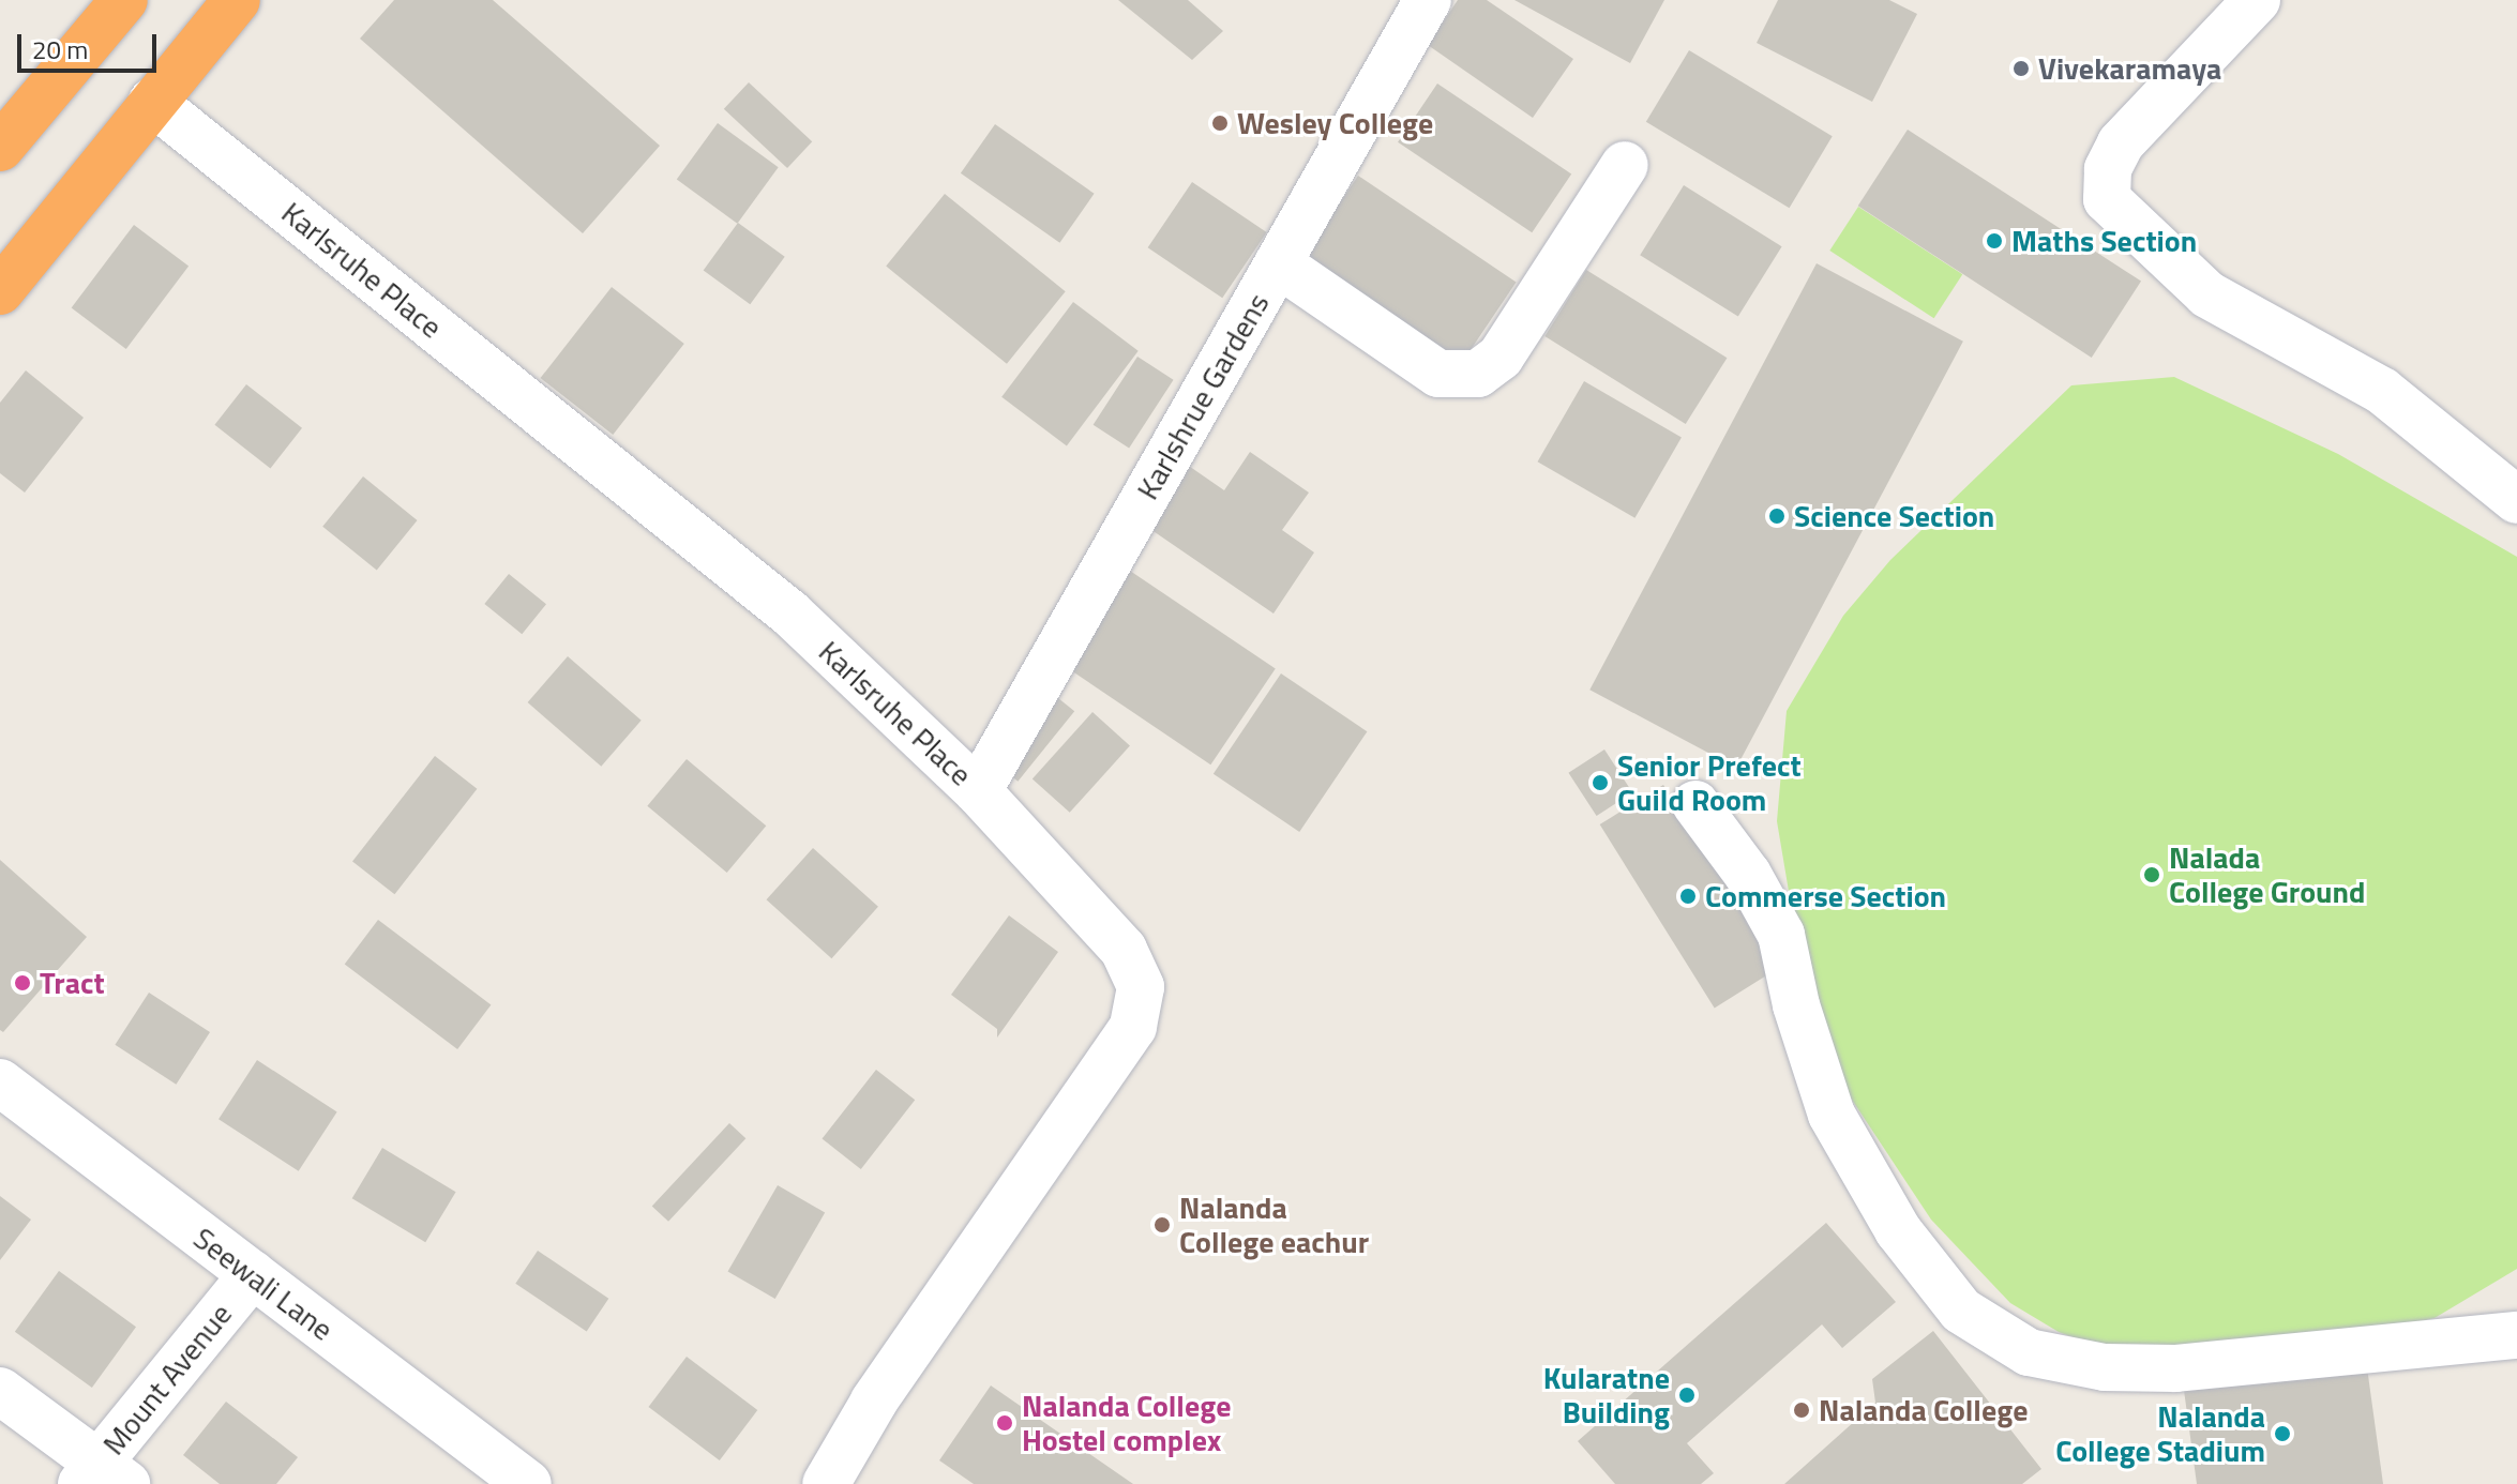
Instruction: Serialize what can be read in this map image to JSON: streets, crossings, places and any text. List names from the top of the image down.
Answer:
{
  "streets": {
    "street": [
      "Karlsruhe Place",
      "Karlshrue Gardens",
      "Seewali Lane",
      "Mount Avenue"
    ]
  },
  "crossings": [
    ["Karlsruhe Place", "Karlshrue Gardens"],
    ["Seewali Lane", "Mount Avenue"]
  ],
  "places": [
    "Vivekaramaya",
    "Wesley College",
    "Maths Section",
    "Science Section",
    "Senior Prefect Guild Room",
    "Nalada College Ground",
    "Commerse Section",
    "Tract",
    "Nalanda College eachur",
    "Kularatne Building",
    "Nalanda College",
    "Nalanda College Hostel complex",
    "Nalanda College Stadium"
  ],
  "scale_bar": "20 m"
}
